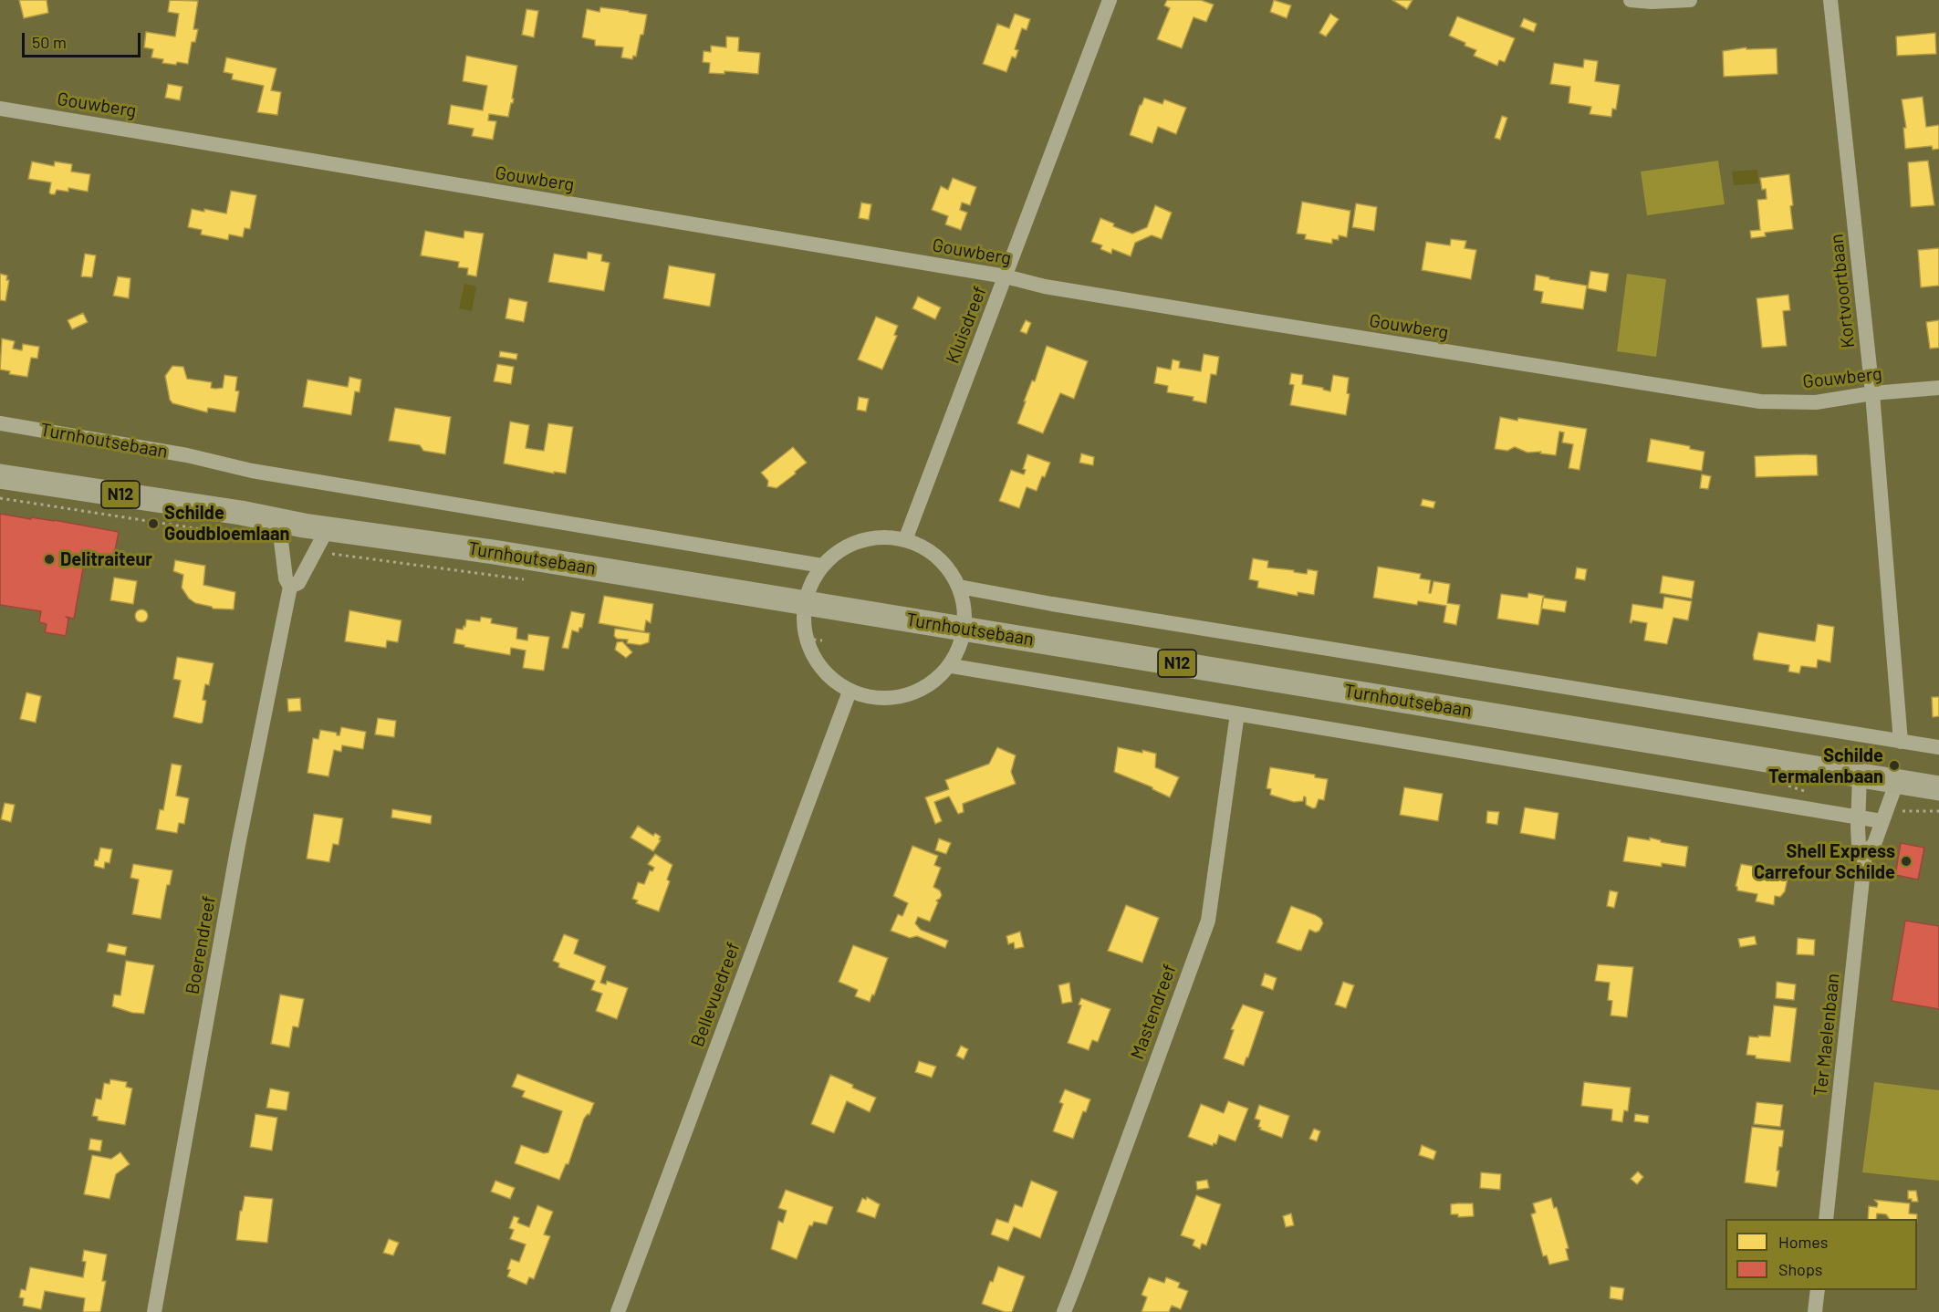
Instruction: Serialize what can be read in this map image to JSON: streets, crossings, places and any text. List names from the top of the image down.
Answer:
{
  "streets": {
    "main road": ["Turnhoutsebaan", "N12"],
    "street": [
      "Gouwberg",
      "Kortvoortbaan",
      "Kluisdreef",
      "Boerendreef",
      "Bellevuedreef",
      "Mastendreef",
      "Ter Maelenbaan"
    ]
  },
  "crossings": [
    ["Gouwberg", "Kortvoortbaan"],
    ["Gouwberg", "Kluisdreef"],
    ["Turnhoutsebaan", "Boerendreef"],
    ["Turnhoutsebaan", "Ter Maelenbaan"]
  ],
  "places": [
    "Schilde Goudbloemlaan",
    "Delitraiteur",
    "Schilde Termalenbaan",
    "Shell Express Carrefour Schilde"
  ],
  "legend": ["Homes", "Shops"],
  "scale_bar": "50 m"
}
